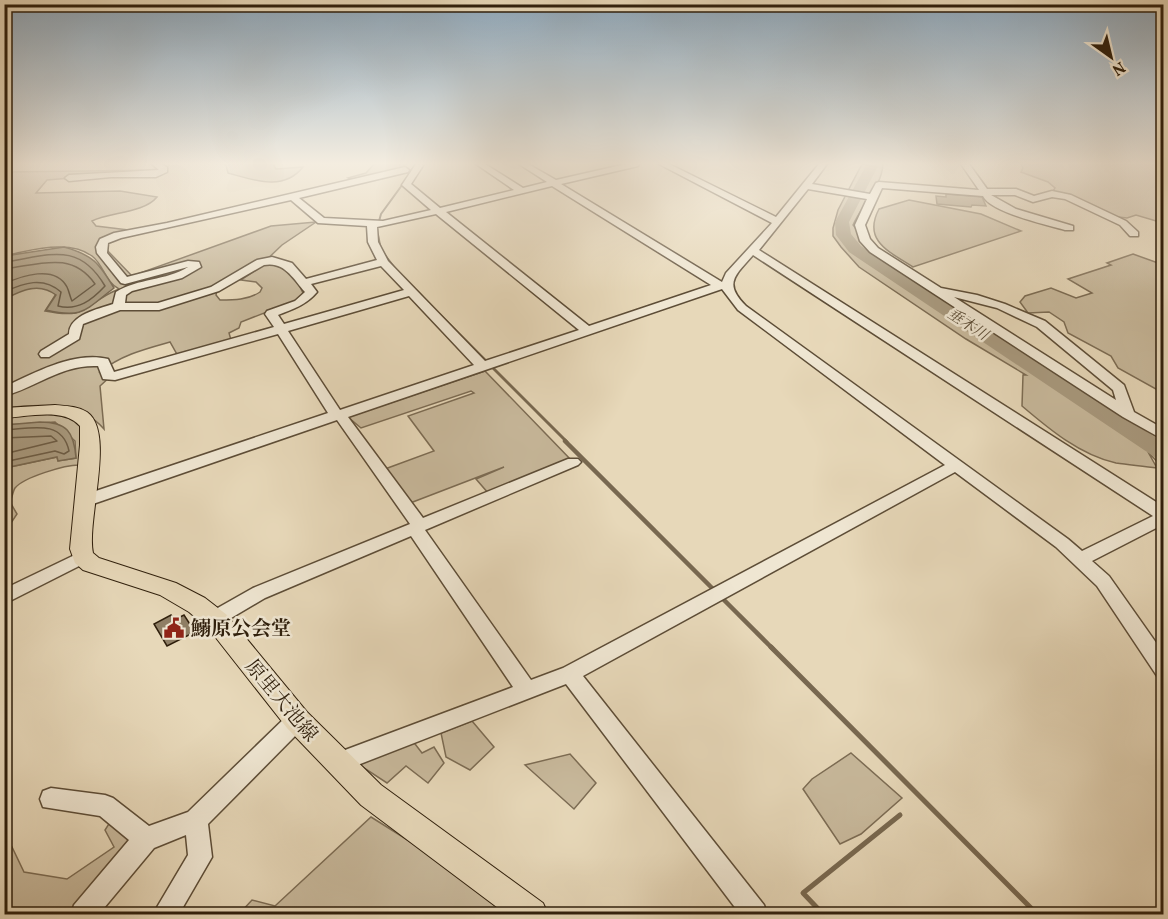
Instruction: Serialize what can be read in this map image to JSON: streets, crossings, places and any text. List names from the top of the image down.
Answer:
{
  "streets": {
    "main road": ["原里大池線"]
  },
  "water": ["垂木川"],
  "places": {
    "public building": ["鰯原公会堂"]
  },
  "north": "bottom right"
}
